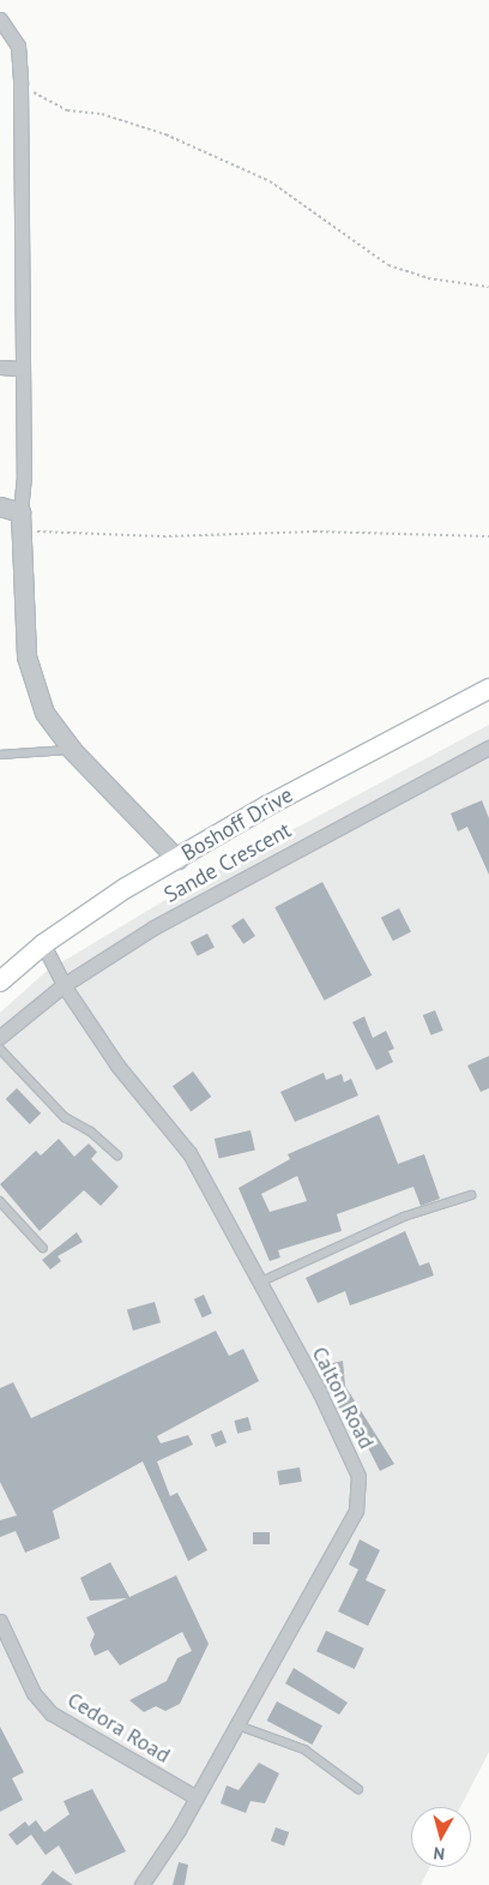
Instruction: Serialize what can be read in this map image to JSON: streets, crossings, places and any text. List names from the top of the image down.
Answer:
{
  "streets": {
    "main road": ["Boshoff Drive"],
    "street": ["Sande Crescent", "Calton Road", "Cedora Road"]
  },
  "crossings": [
    ["Boshoff Drive", "Calton Road"],
    ["Sande Crescent", "Calton Road"],
    ["Calton Road", "Cedora Road"]
  ],
  "north": "bottom"
}
